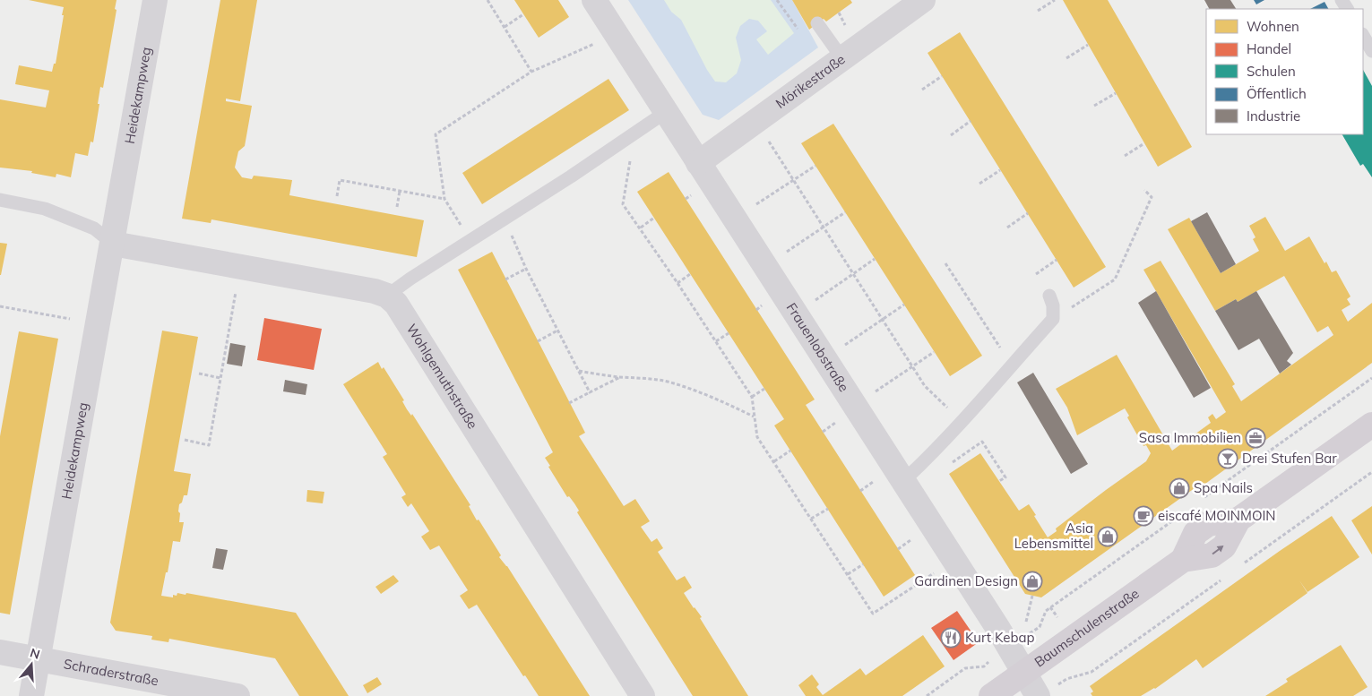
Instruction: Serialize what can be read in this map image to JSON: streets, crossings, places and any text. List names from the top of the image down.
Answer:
{
  "streets": {
    "main road": ["Baumschulenstraße"],
    "street": [
      "Mörikestraße",
      "Heidekampweg",
      "Frauenlobstraße",
      "Wohlgemuthstraße",
      "Schraderstraße"
    ]
  },
  "crossings": [
    ["Mörikestraße", "Frauenlobstraße"],
    ["Heidekampweg", "Schraderstraße"],
    ["Frauenlobstraße", "Baumschulenstraße"]
  ],
  "places": {
    "office": ["Sasa Immobilien"],
    "bar": ["Drei Stufen Bar"],
    "shop": ["Spa Nails", "Asia Lebensmittel", "Gardinen Design"],
    "cafe": ["eiscafé MOINMOIN"],
    "restaurant": ["Kurt Kebap"]
  },
  "legend": [
    "Wohnen",
    "Handel",
    "Schulen",
    "Öffentlich",
    "Industrie"
  ],
  "north": "top"
}
